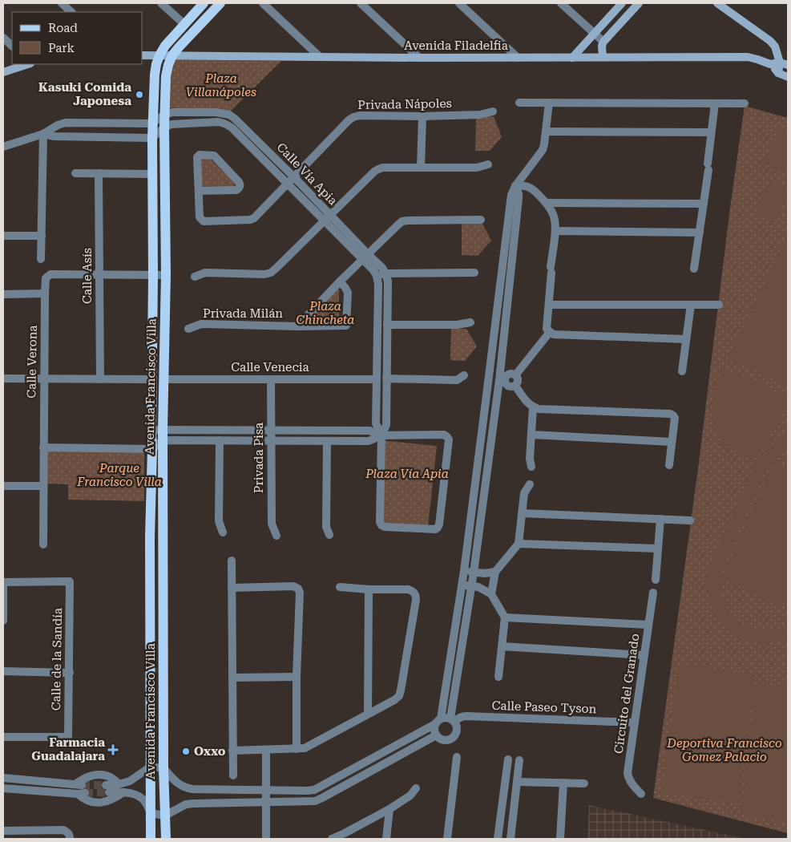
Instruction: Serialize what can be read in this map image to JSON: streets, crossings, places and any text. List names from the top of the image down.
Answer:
{
  "streets": {
    "main road": ["Avenida Francisco Villa"],
    "street": [
      "Avenida Filadelfia",
      "Privada Nápoles",
      "Calle Vía Apia",
      "Calle Asís",
      "Privada Milán",
      "Calle Verona",
      "Calle Venecia",
      "Privada Pisa",
      "Calle de la Sandía",
      "Circuito del Granado",
      "Calle Paseo Tyson"
    ]
  },
  "crossings": [
    ["Avenida Filadelfia", "Avenida Francisco Villa"],
    ["Privada Nápoles", "Calle Vía Apia"],
    ["Calle Vía Apia", "Avenida Francisco Villa"],
    ["Calle Asís", "Calle Verona"],
    ["Calle Venecia", "Avenida Francisco Villa"],
    ["Calle Venecia", "Privada Pisa"],
    ["Circuito del Granado", "Calle Paseo Tyson"]
  ],
  "parks": [
    "Plaza Villanápoles",
    "Plaza Chincheta",
    "Parque Francisco Villa",
    "Plaza Vía Apia",
    "Deportiva Francisco Gomez Palacio"
  ],
  "places": {
    "other": ["Kasuki Comida Japonesa", "Oxxo"],
    "health": ["Farmacia Guadalajara"]
  },
  "legend": ["Road", "Park"]
}
